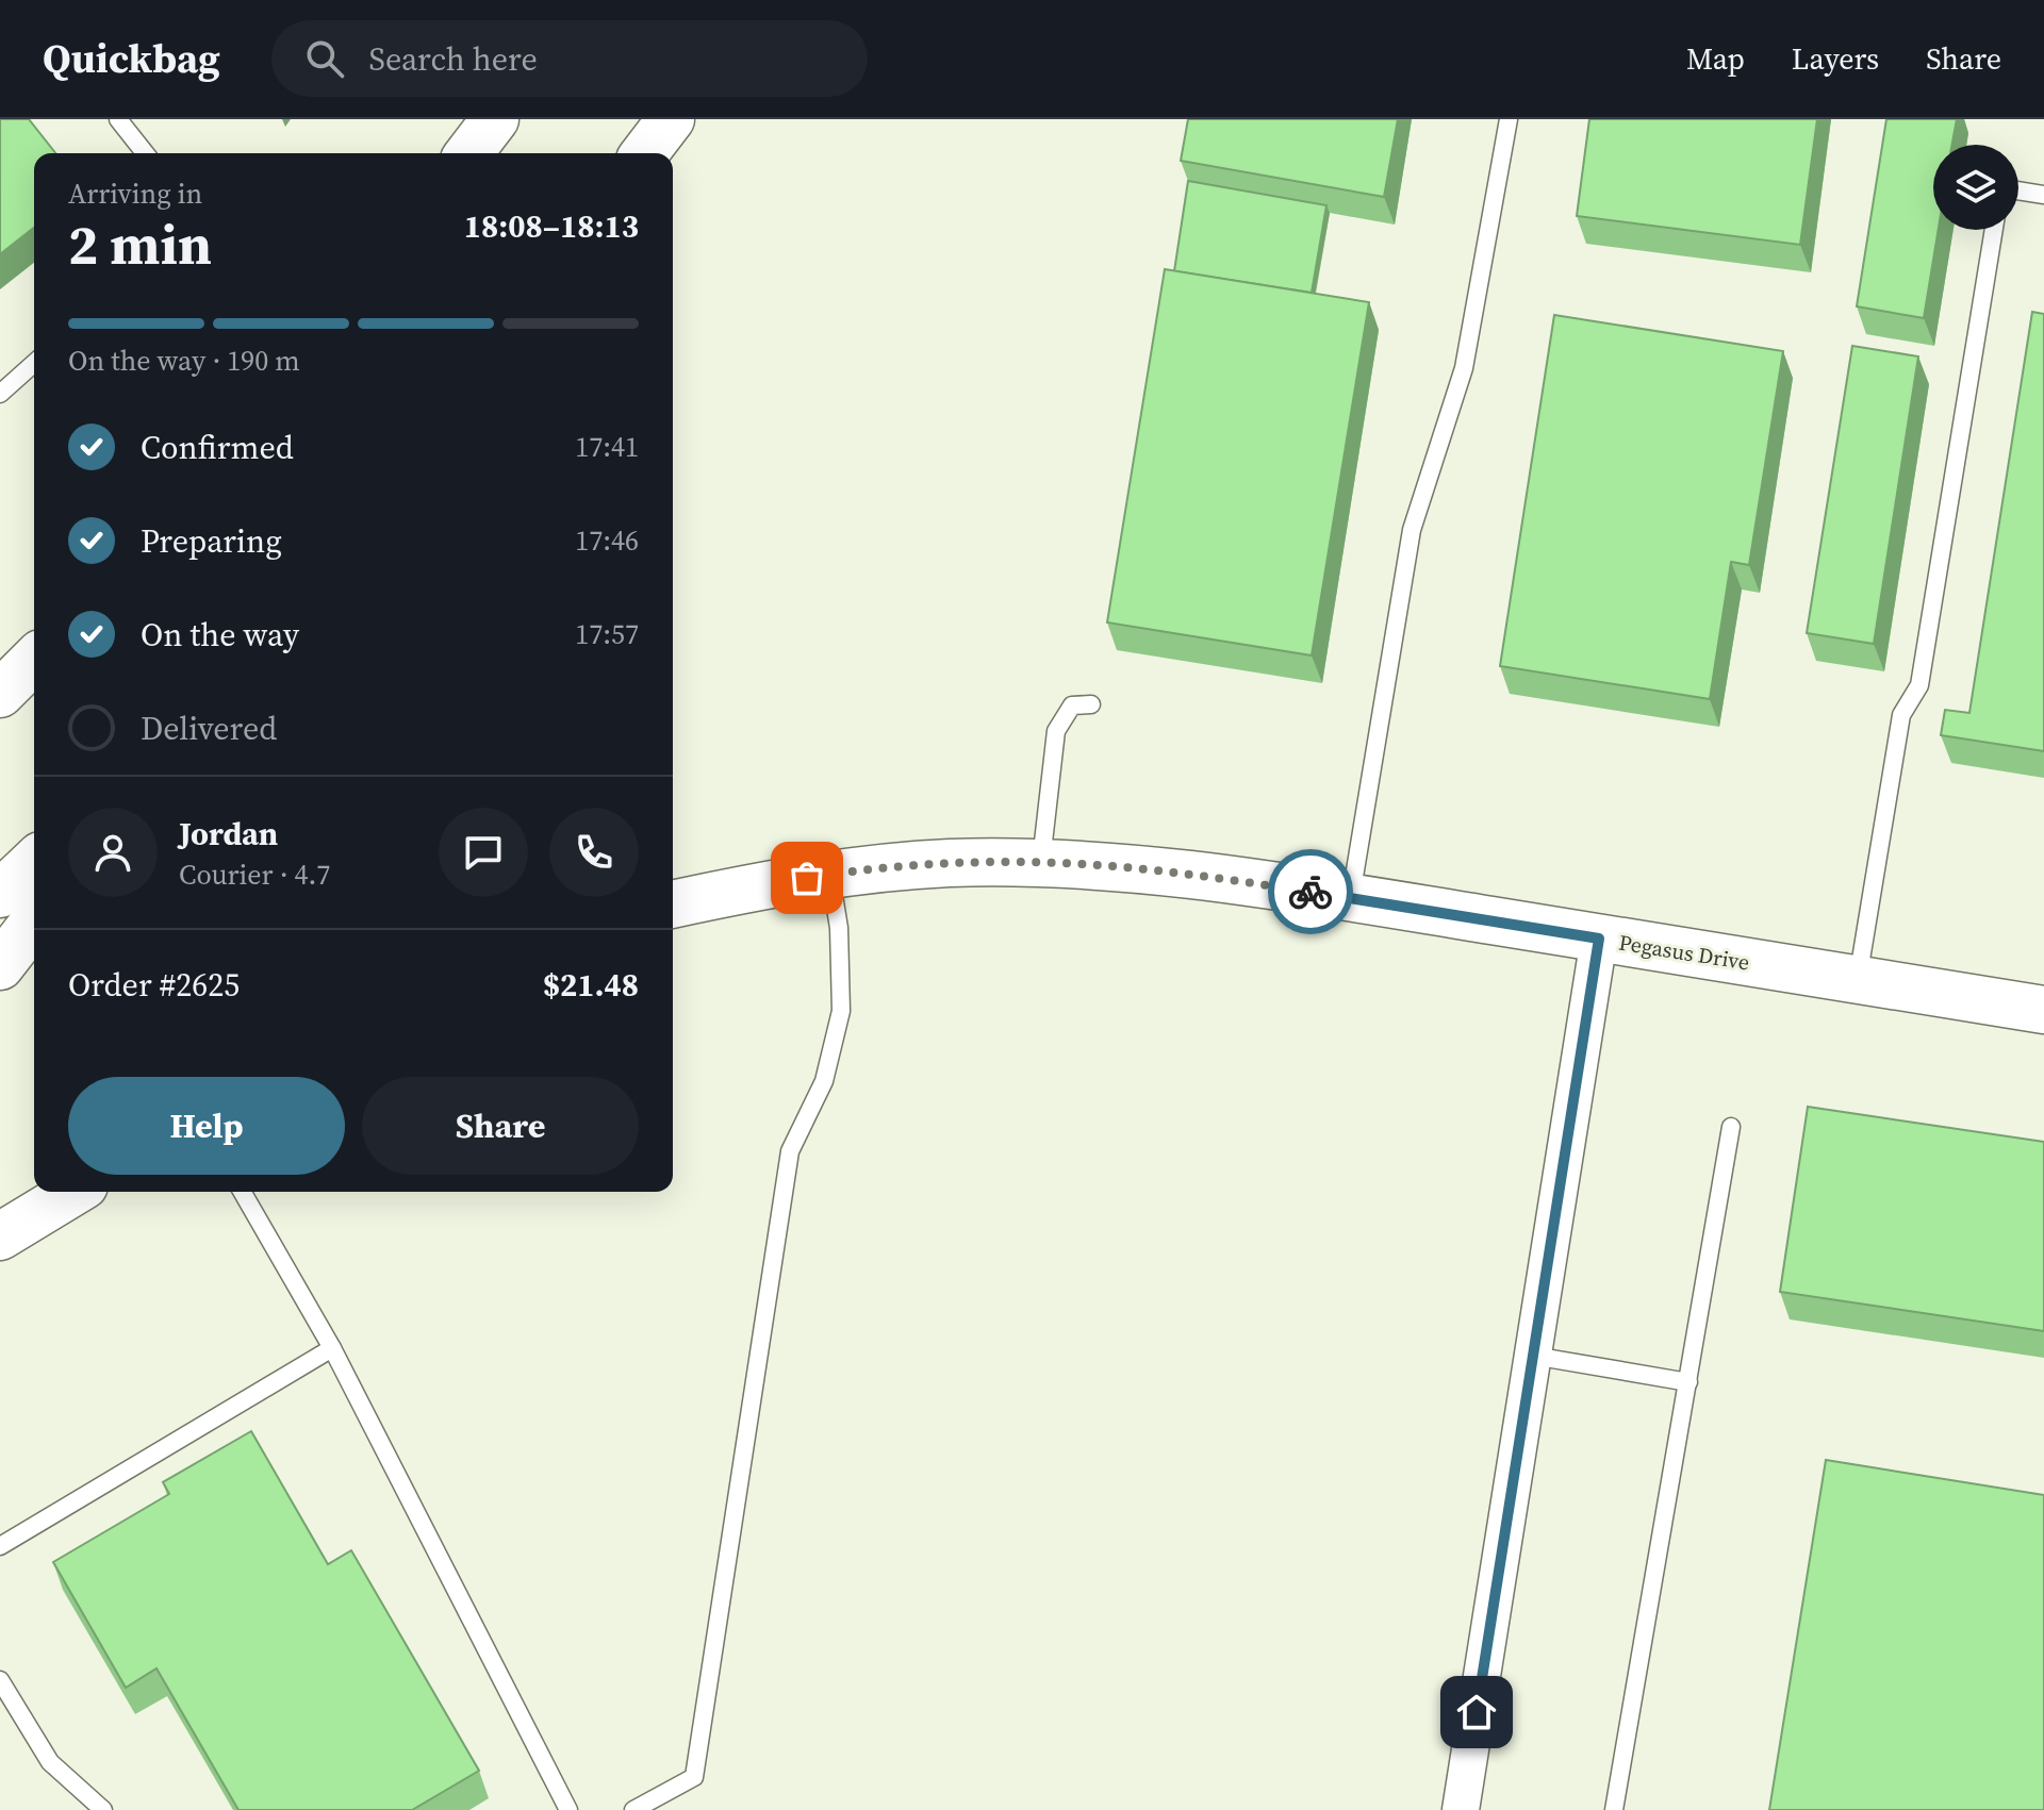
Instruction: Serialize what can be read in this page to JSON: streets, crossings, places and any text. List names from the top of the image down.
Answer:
{
  "streets": {
    "main road": ["Pegasus Drive"]
  },
  "page": {
    "header": "Quickbag",
    "search": "Search here",
    "nav": ["Map", "Layers", "Share"],
    "heading": ["2 min", "Arriving in", "18:08–18:13"],
    "panel": [
      "Jordan",
      "Courier · 4.7",
      "Order #2625",
      "$21.48"
    ],
    "bar": "On the way · 190 m",
    "list": [
      ["Confirmed", "17:41"],
      ["Preparing", "17:46"],
      ["On the way", "17:57"],
      "Delivered"
    ],
    "buttons": ["Help", "Share"]
  }
}
